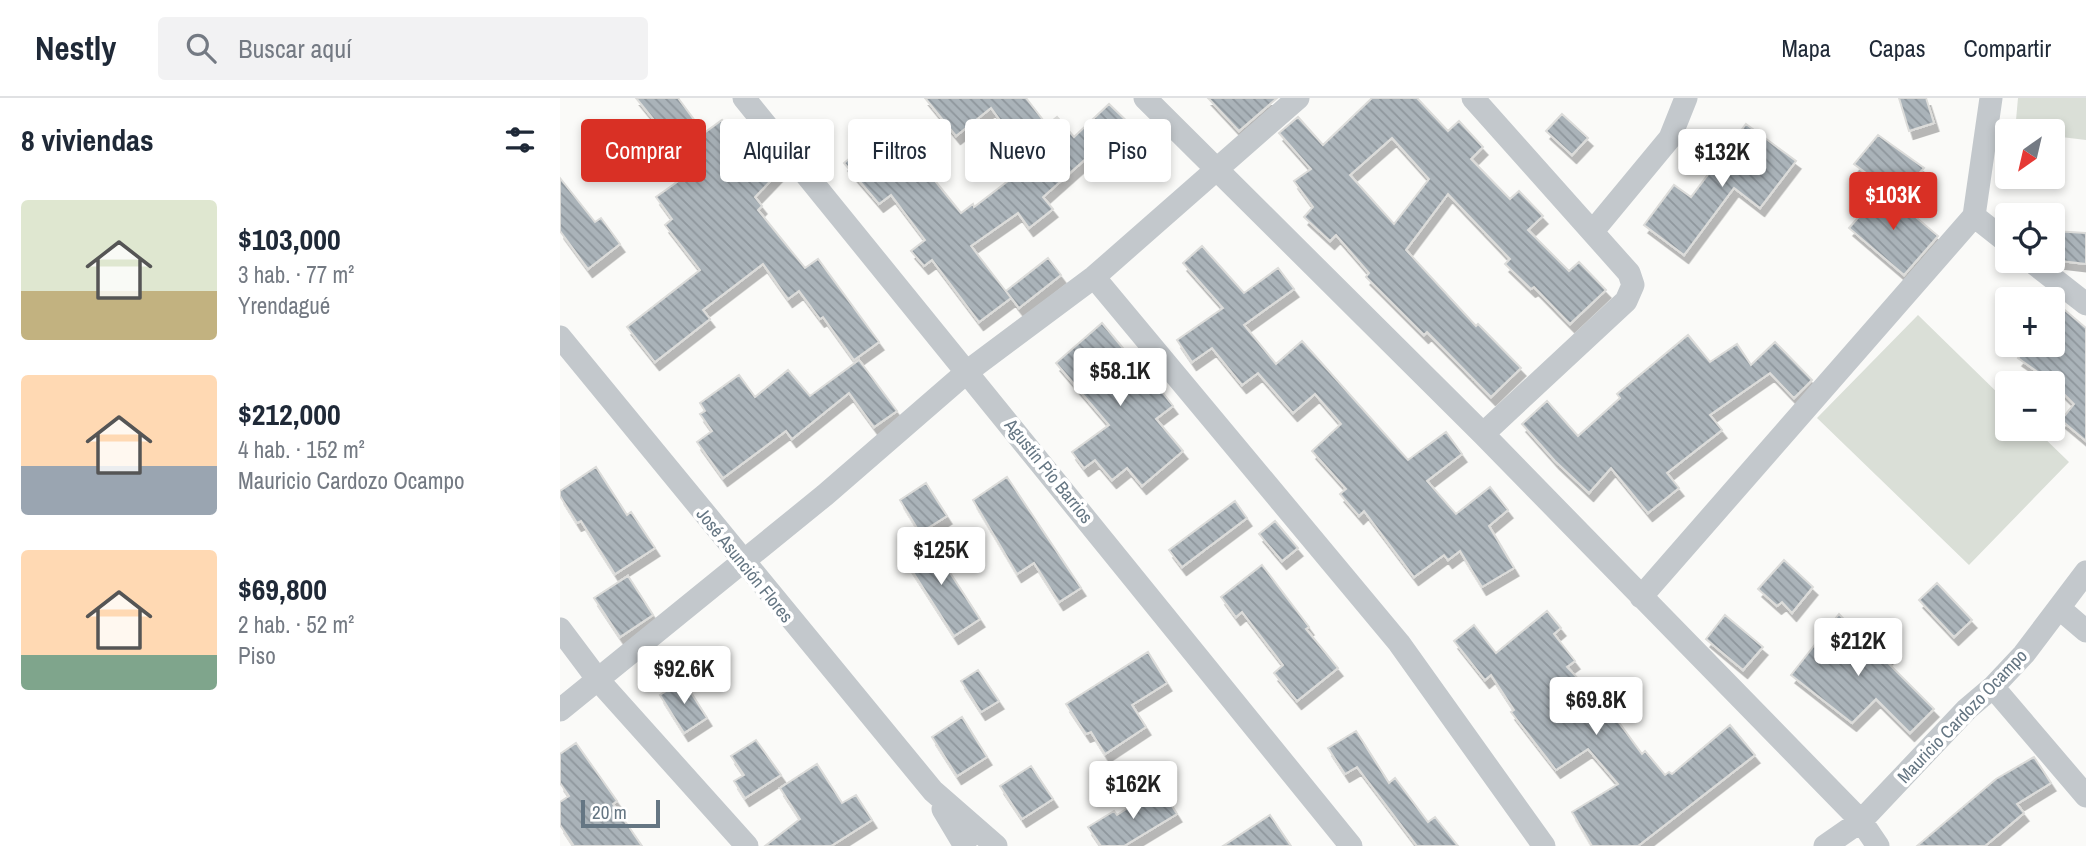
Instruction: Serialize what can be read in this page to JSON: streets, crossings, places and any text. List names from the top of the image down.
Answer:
{
  "streets": {
    "street": ["Agustín Pío Barrios", "José Asunción Flores", "Mauricio Cardozo Ocampo"]
  },
  "scale_bar": "20 m",
  "north": "bottom left",
  "page": {
    "header": "Nestly",
    "search": "Buscar aquí",
    "nav": ["Mapa", "Capas", "Compartir"],
    "heading": "8 viviendas",
    "map_buttons": ["+", "−"],
    "chip": [
      "Comprar",
      "Alquilar",
      "Filtros",
      "Nuevo",
      "Piso"
    ],
    "price": [
      "$132K",
      "$103K",
      "$58.1K",
      "$125K",
      "$212K",
      "$92.6K",
      "$69.8K",
      "$162K"
    ],
    "list": [
      {
        "name": "$103,000",
        "note": "3 hab. · 77 m² · Yrendagué"
      },
      {
        "name": "$212,000",
        "note": "4 hab. · 152 m² · Mauricio Cardozo Ocampo"
      },
      {
        "name": "$69,800",
        "note": "2 hab. · 52 m² · Piso"
      }
    ],
    "scale": "20 m"
  }
}
